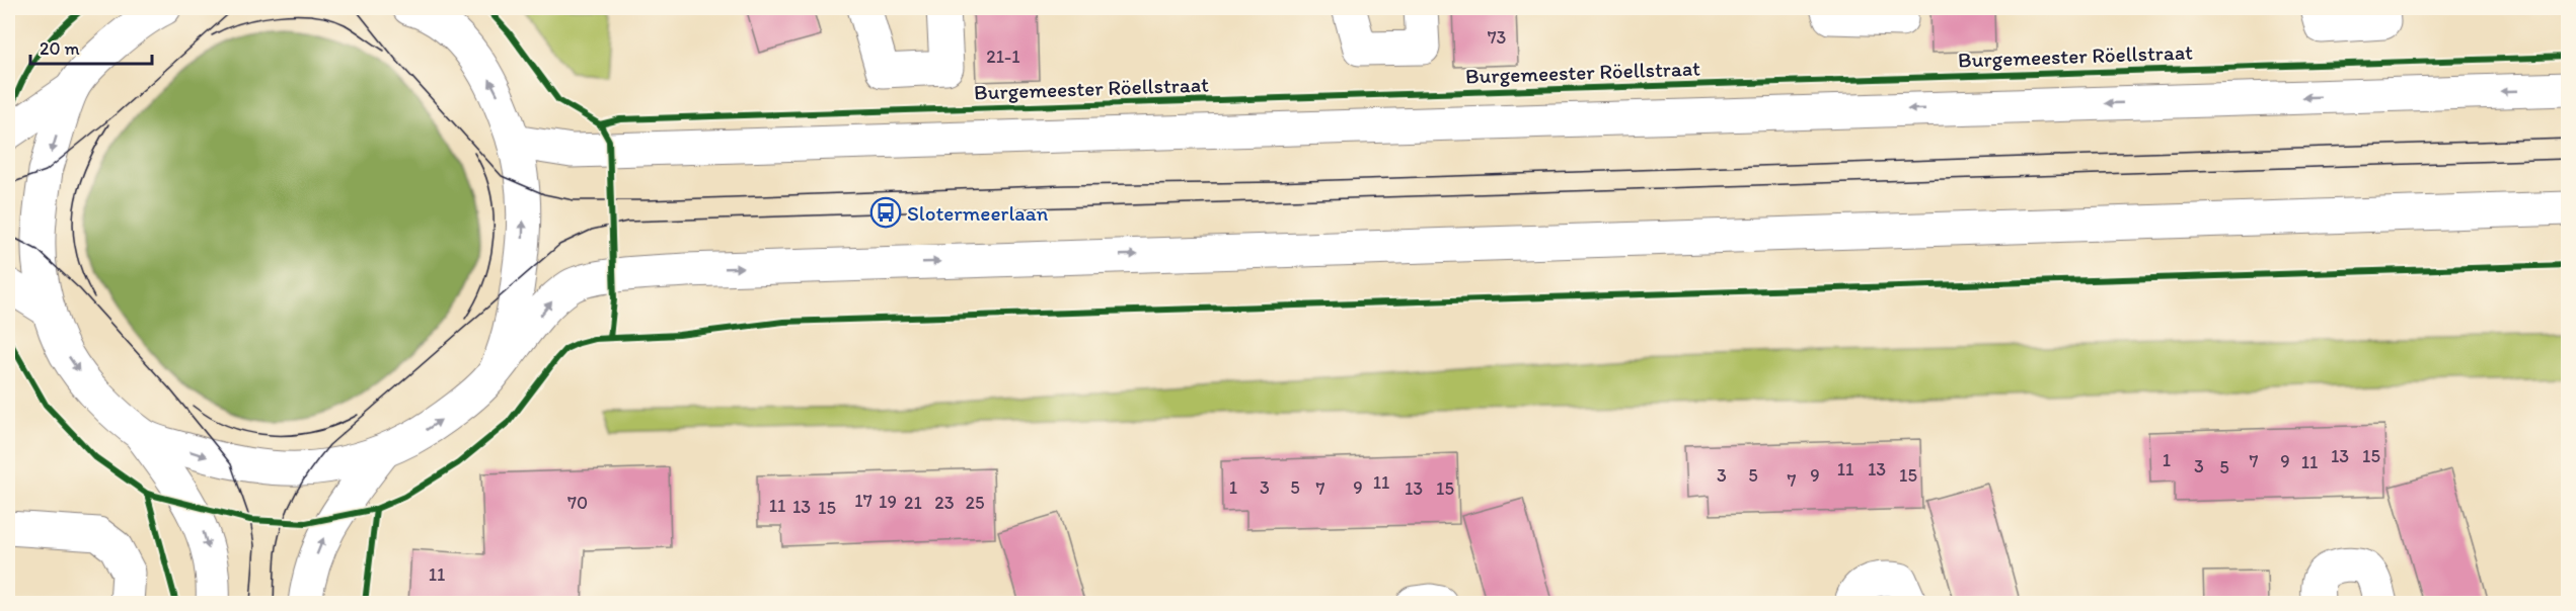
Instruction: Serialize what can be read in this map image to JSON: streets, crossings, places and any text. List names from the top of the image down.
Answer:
{
  "streets": {
    "cycle path": ["Burgemeester Röellstraat"]
  },
  "places": {
    "bus stop": ["Slotermeerlaan"]
  },
  "house_numbers": [
    "73",
    "21-1",
    "13",
    "15",
    "1",
    "7",
    "9",
    "11",
    "3",
    "5",
    "11",
    "13",
    "3",
    "5",
    "9",
    "15",
    "7",
    "11",
    "1",
    "3",
    "5",
    "9",
    "7",
    "13",
    "15",
    "17",
    "19",
    "70",
    "21",
    "23",
    "25",
    "11",
    "13",
    "15",
    "11"
  ],
  "scale_bar": "20 m"
}
